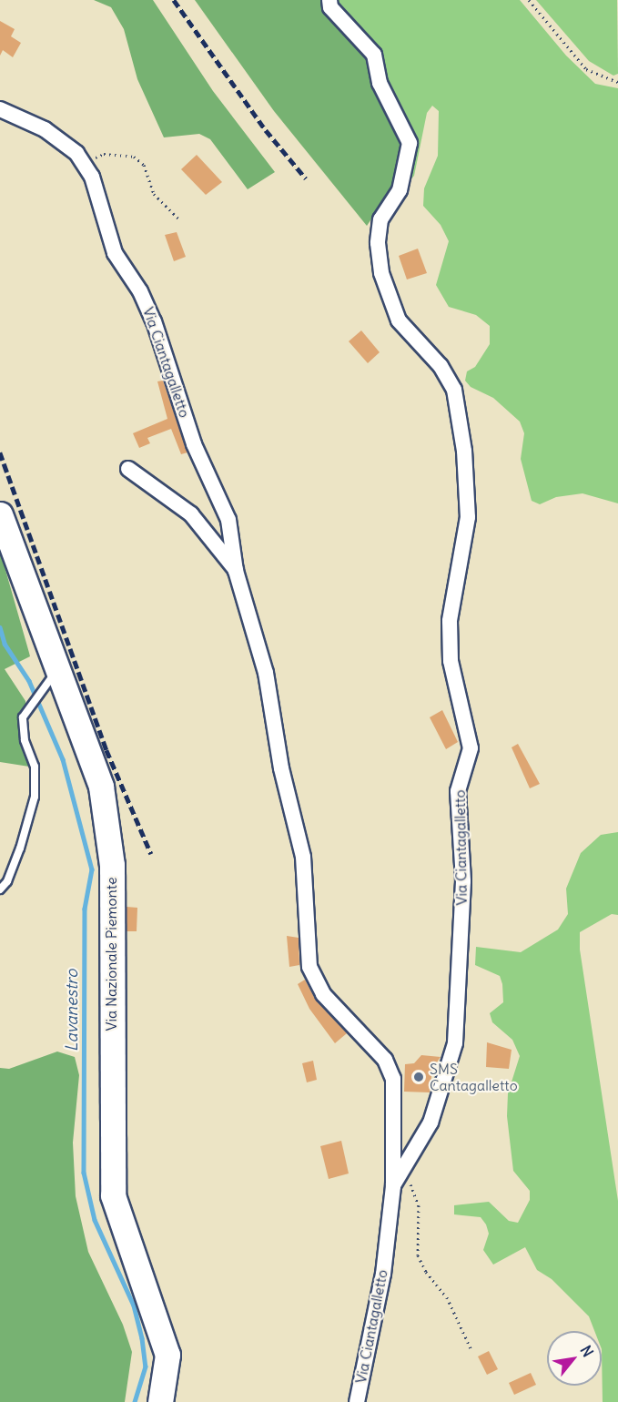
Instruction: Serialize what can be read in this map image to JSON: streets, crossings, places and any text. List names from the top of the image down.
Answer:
{
  "streets": {
    "main road": ["Via Nazionale Piemonte"],
    "street": ["Via Ciantagalletto"]
  },
  "water": ["Lavanestro"],
  "places": ["SMS Cantagalletto"],
  "north": "top right"
}
